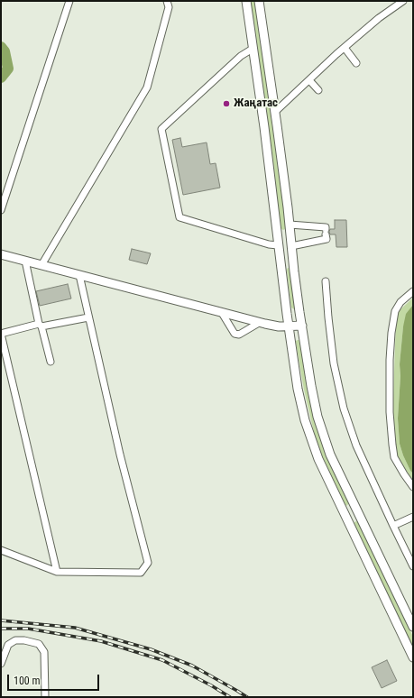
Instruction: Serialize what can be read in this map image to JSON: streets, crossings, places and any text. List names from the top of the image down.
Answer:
{
  "places": ["Жаңатас"],
  "scale_bar": "100 m"
}
